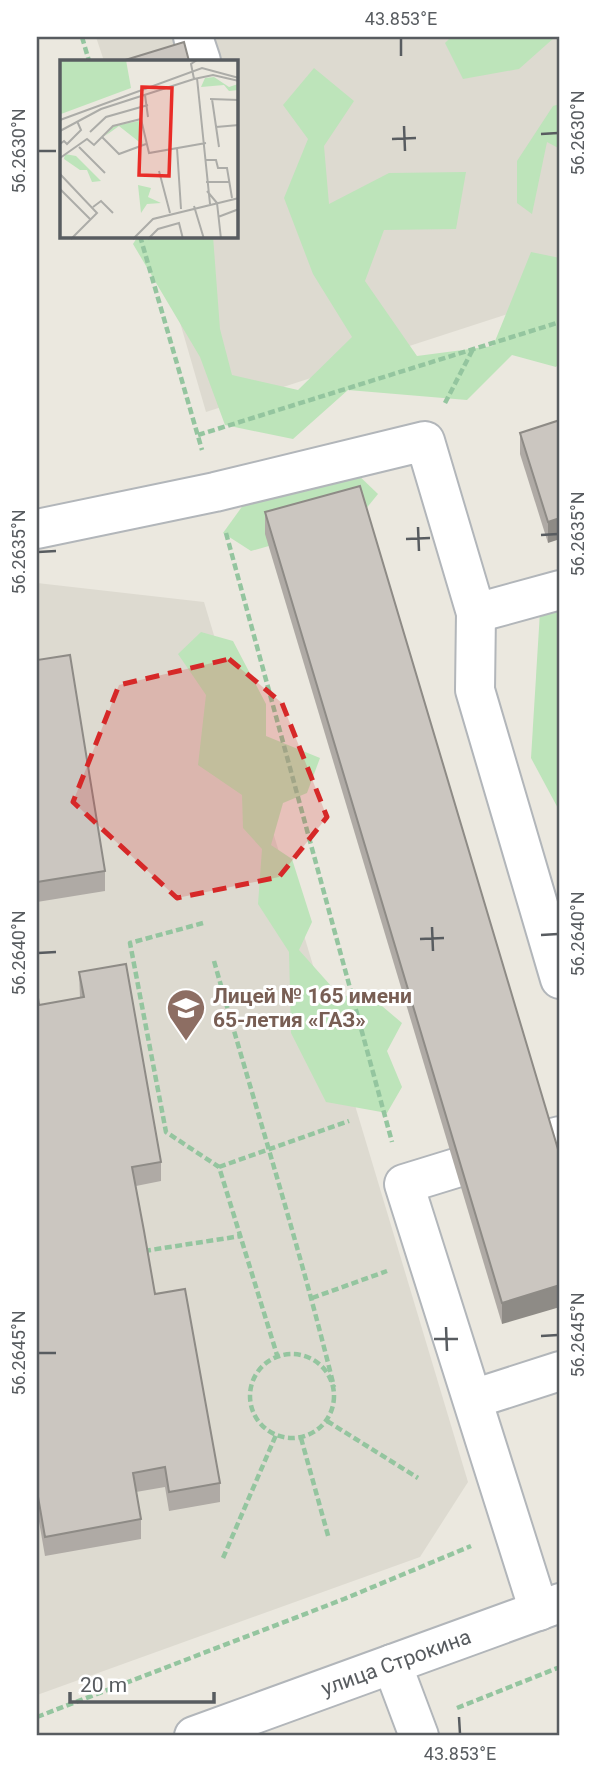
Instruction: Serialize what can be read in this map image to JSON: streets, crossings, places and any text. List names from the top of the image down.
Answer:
{
  "streets": {
    "street": ["улица Строкина"]
  },
  "places": {
    "school or university": ["Лицей № 165 имени 65-летия «ГАЗ»"]
  },
  "scale_bar": "20 m",
  "coordinates": [
    "43.853°E",
    "56.2630°N",
    "56.2635°N",
    "56.2640°N",
    "56.2645°N"
  ]
}
